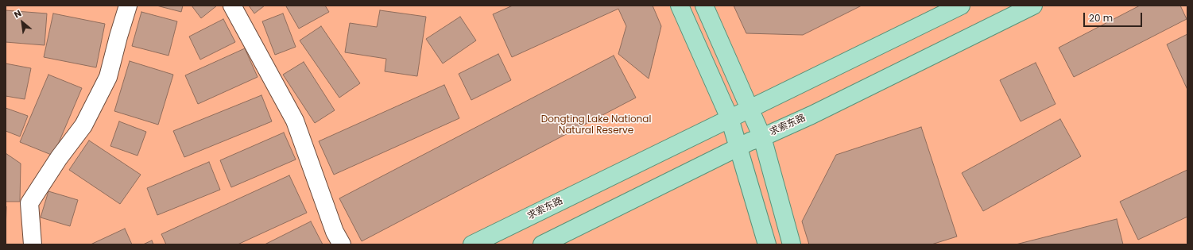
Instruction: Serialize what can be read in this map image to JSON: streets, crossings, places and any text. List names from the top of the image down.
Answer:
{
  "streets": {
    "main road": ["求索东路"]
  },
  "parks": ["Dongting Lake National Natural Reserve"],
  "scale_bar": "20 m",
  "north": "top left"
}
